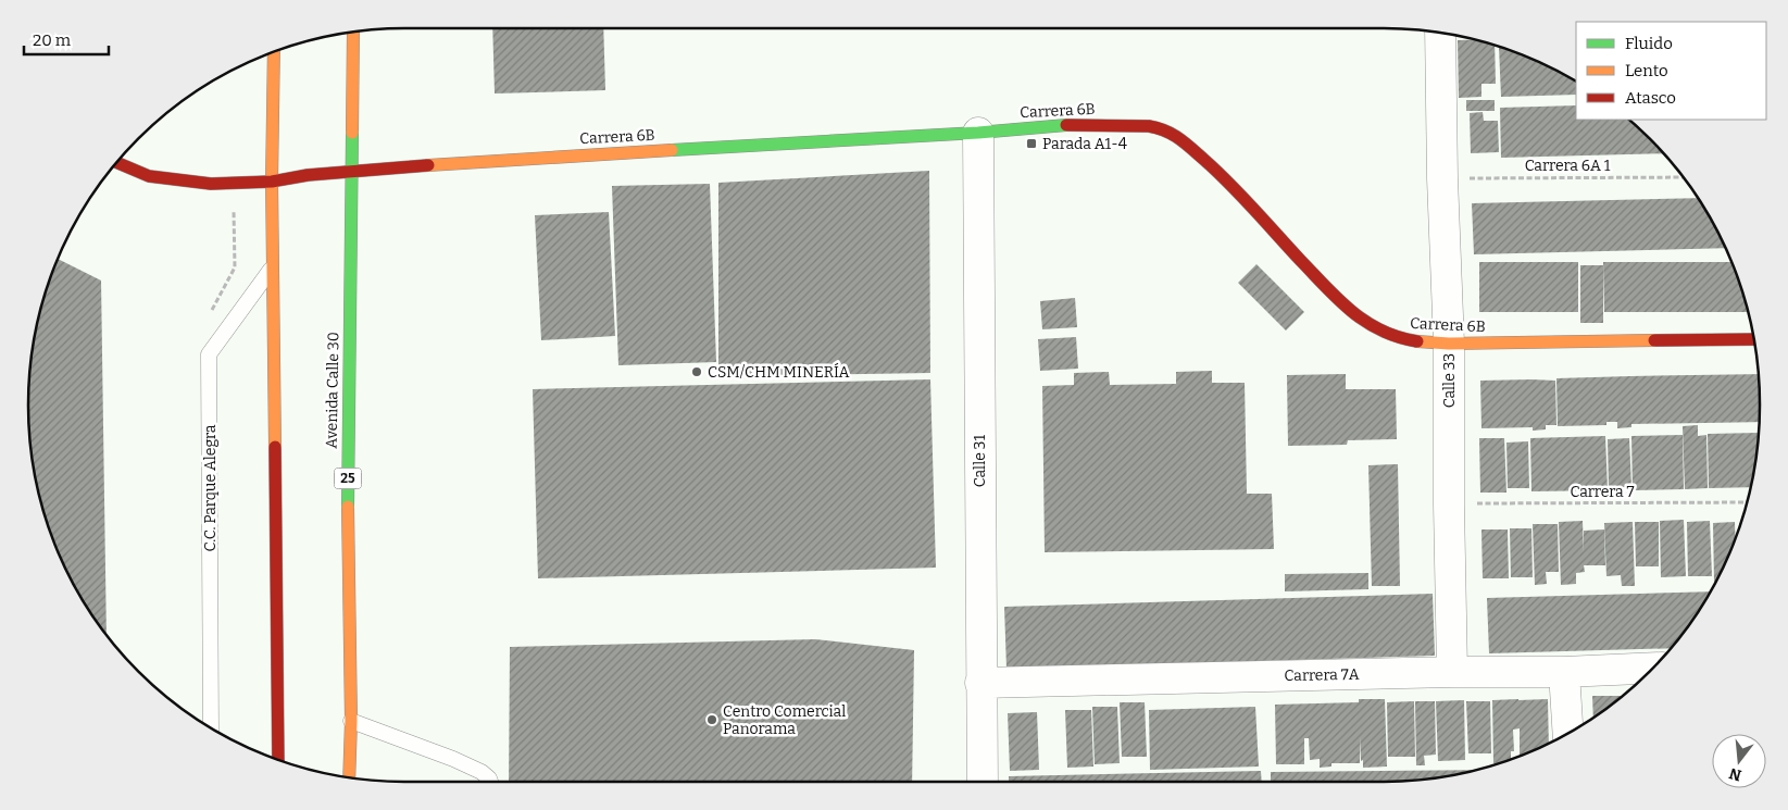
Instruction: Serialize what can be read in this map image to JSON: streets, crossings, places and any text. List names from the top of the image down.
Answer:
{
  "streets": {
    "main road": ["Carrera 6B", "Avenida Calle 30", "25"],
    "street": ["Calle 33", "Calle 31", "Carrera 7A"],
    "lane": ["C.C. Parque Alegra"],
    "path": ["Carrera 6A 1", "Carrera 7"]
  },
  "crossings": [
    ["Carrera 6B", "Calle 33"],
    ["Carrera 6B", "Avenida Calle 30"],
    ["Carrera 6B", "Calle 31"],
    ["Carrera 6A 1", "Calle 33"],
    ["Calle 33", "Carrera 7"],
    ["Calle 33", "Carrera 7A"],
    ["Calle 31", "Carrera 7A"]
  ],
  "places": {
    "transit": ["Parada A1-4"],
    "other": ["CSM/CHM MINERÍA", "Centro Comercial Panorama"]
  },
  "legend": ["Fluido", "Lento", "Atasco"],
  "scale_bar": "20 m",
  "north": "bottom"
}
